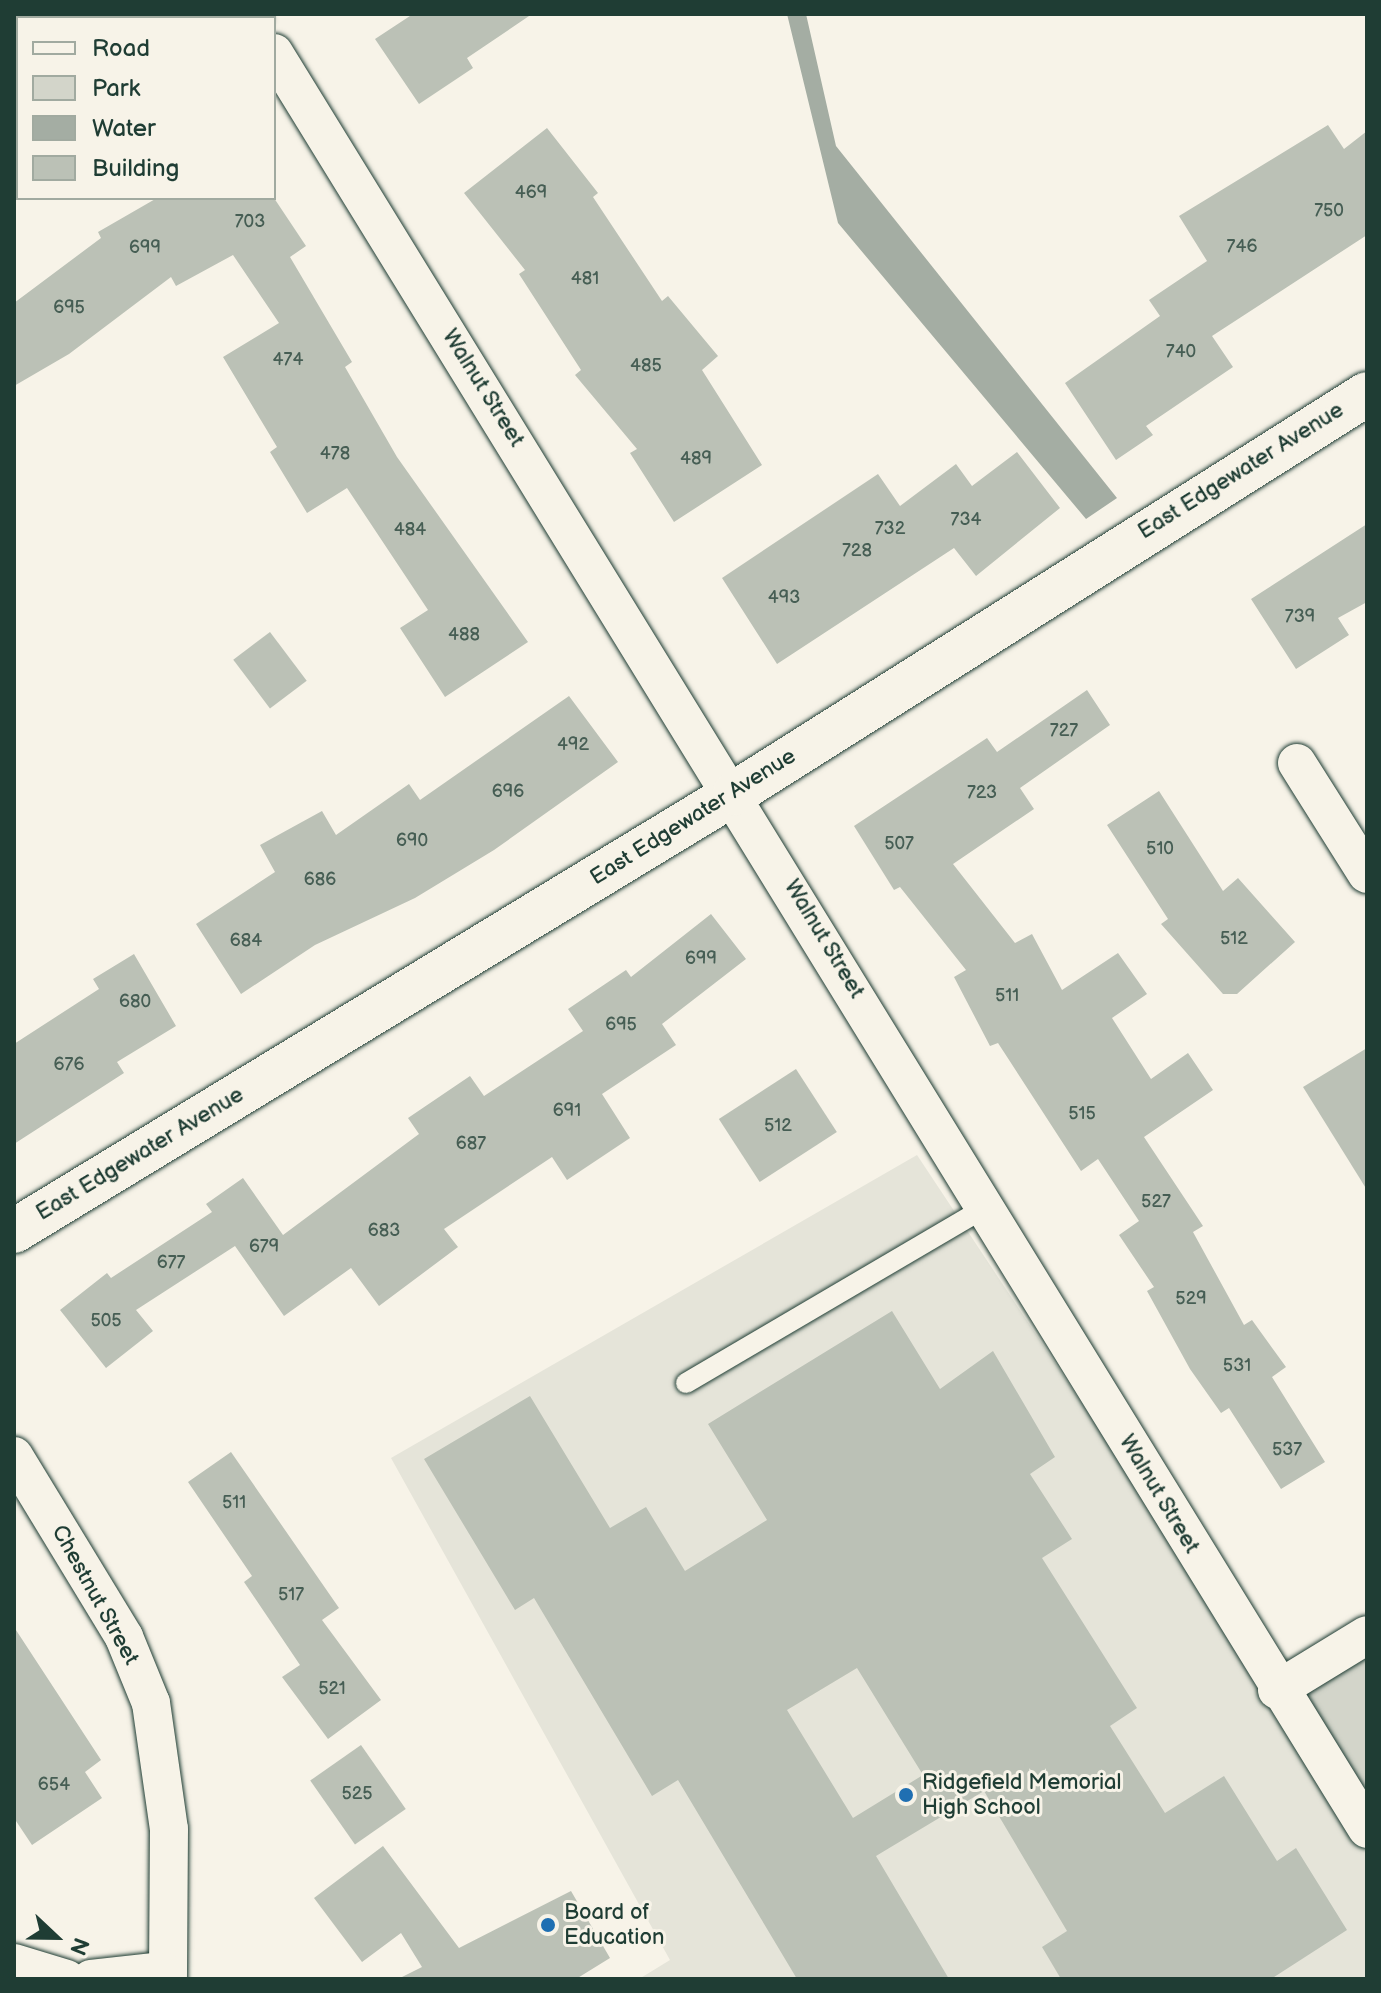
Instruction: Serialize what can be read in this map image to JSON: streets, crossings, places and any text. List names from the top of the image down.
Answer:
{
  "streets": {
    "street": ["Walnut Street", "East Edgewater Avenue", "Chestnut Street"]
  },
  "crossings": [
    ["Walnut Street", "East Edgewater Avenue"]
  ],
  "places": ["Ridgefield Memorial High School", "Board of Education"],
  "house_numbers": [
    "469",
    "750",
    "703",
    "746",
    "699",
    "481",
    "695",
    "740",
    "474",
    "485",
    "478",
    "489",
    "734",
    "732",
    "484",
    "728",
    "493",
    "739",
    "488",
    "727",
    "492",
    "696",
    "723",
    "690",
    "507",
    "510",
    "686",
    "512",
    "684",
    "699",
    "511",
    "680",
    "695",
    "676",
    "691",
    "515",
    "512",
    "687",
    "527",
    "683",
    "679",
    "677",
    "529",
    "505",
    "531",
    "537",
    "511",
    "517",
    "521",
    "654",
    "525"
  ],
  "legend": [
    "Road",
    "Park",
    "Water",
    "Building"
  ],
  "north": "right"
}
